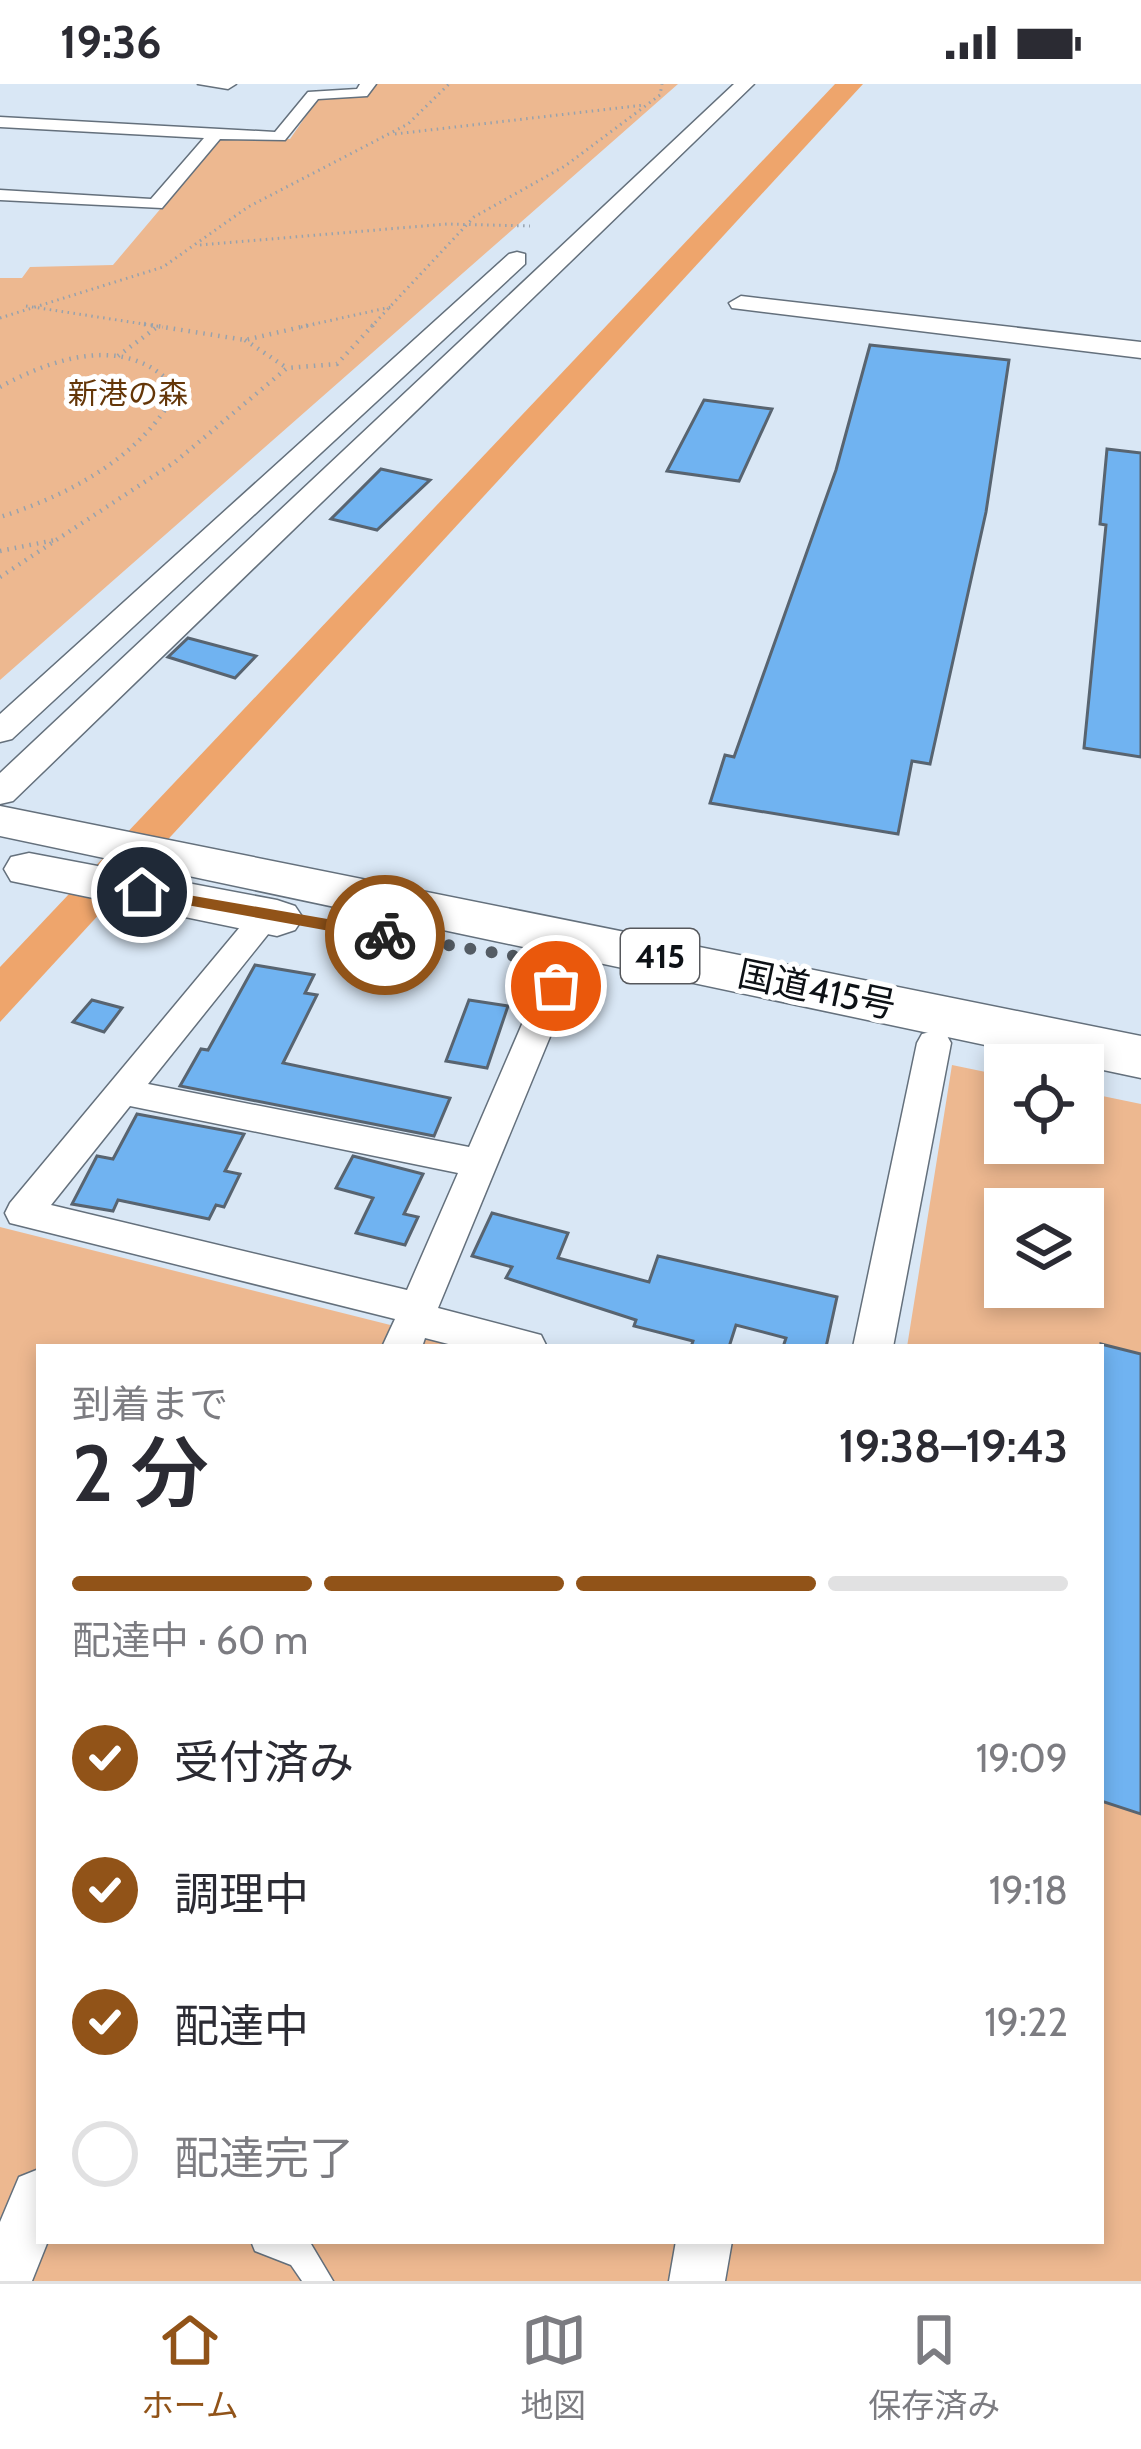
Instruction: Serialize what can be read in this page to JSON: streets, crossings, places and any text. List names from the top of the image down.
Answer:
{
  "streets": {
    "highway": ["415", "国道415号"]
  },
  "parks": ["新港の森"],
  "page": {
    "status": "19:36",
    "heading": ["2 分", "到着まで", "19:38–19:43"],
    "bar": "配達中 · 60 m",
    "list": [
      ["受付済み", "19:09"],
      ["調理中", "19:18"],
      ["配達中", "19:22"],
      "配達完了"
    ],
    "tabs": ["ホーム", "地図", "保存済み"]
  }
}
